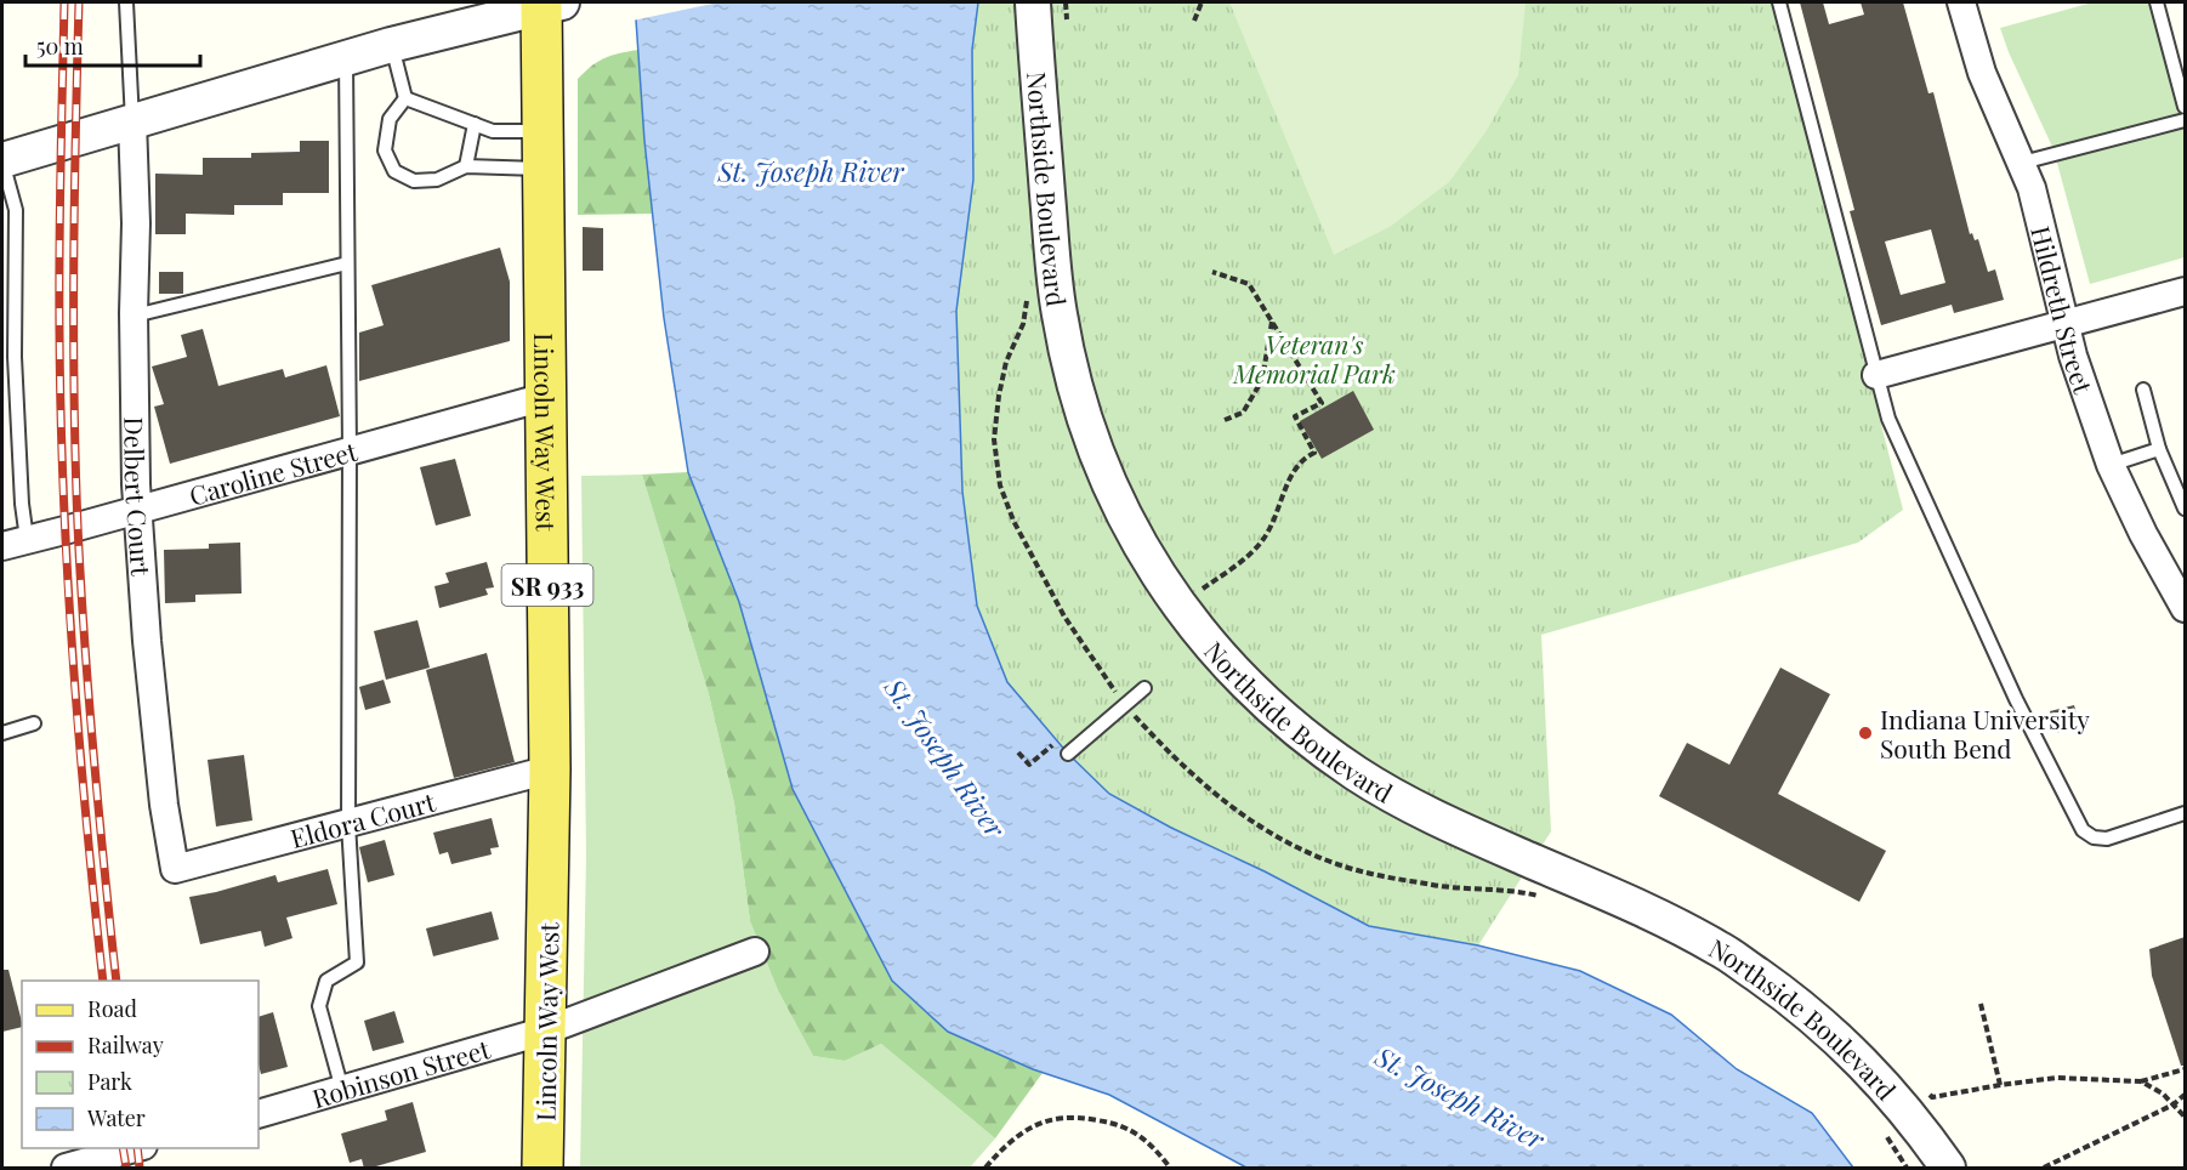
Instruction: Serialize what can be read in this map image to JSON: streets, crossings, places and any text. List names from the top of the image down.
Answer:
{
  "streets": {
    "main road": ["Lincoln Way West", "SR 933"],
    "street": [
      "Northside Boulevard",
      "Hildreth Street",
      "Caroline Street",
      "Delbert Court",
      "Eldora Court",
      "Robinson Street"
    ]
  },
  "crossings": [
    ["Lincoln Way West", "Caroline Street"],
    ["Lincoln Way West", "Eldora Court"],
    ["Lincoln Way West", "Robinson Street"],
    ["Caroline Street", "Delbert Court"],
    ["Delbert Court", "Eldora Court"]
  ],
  "water": ["St. Joseph River"],
  "parks": ["Veteran's Memorial Park"],
  "places": ["Indiana University South Bend"],
  "legend": [
    "Road",
    "Railway",
    "Park",
    "Water"
  ],
  "scale_bar": "50 m"
}
